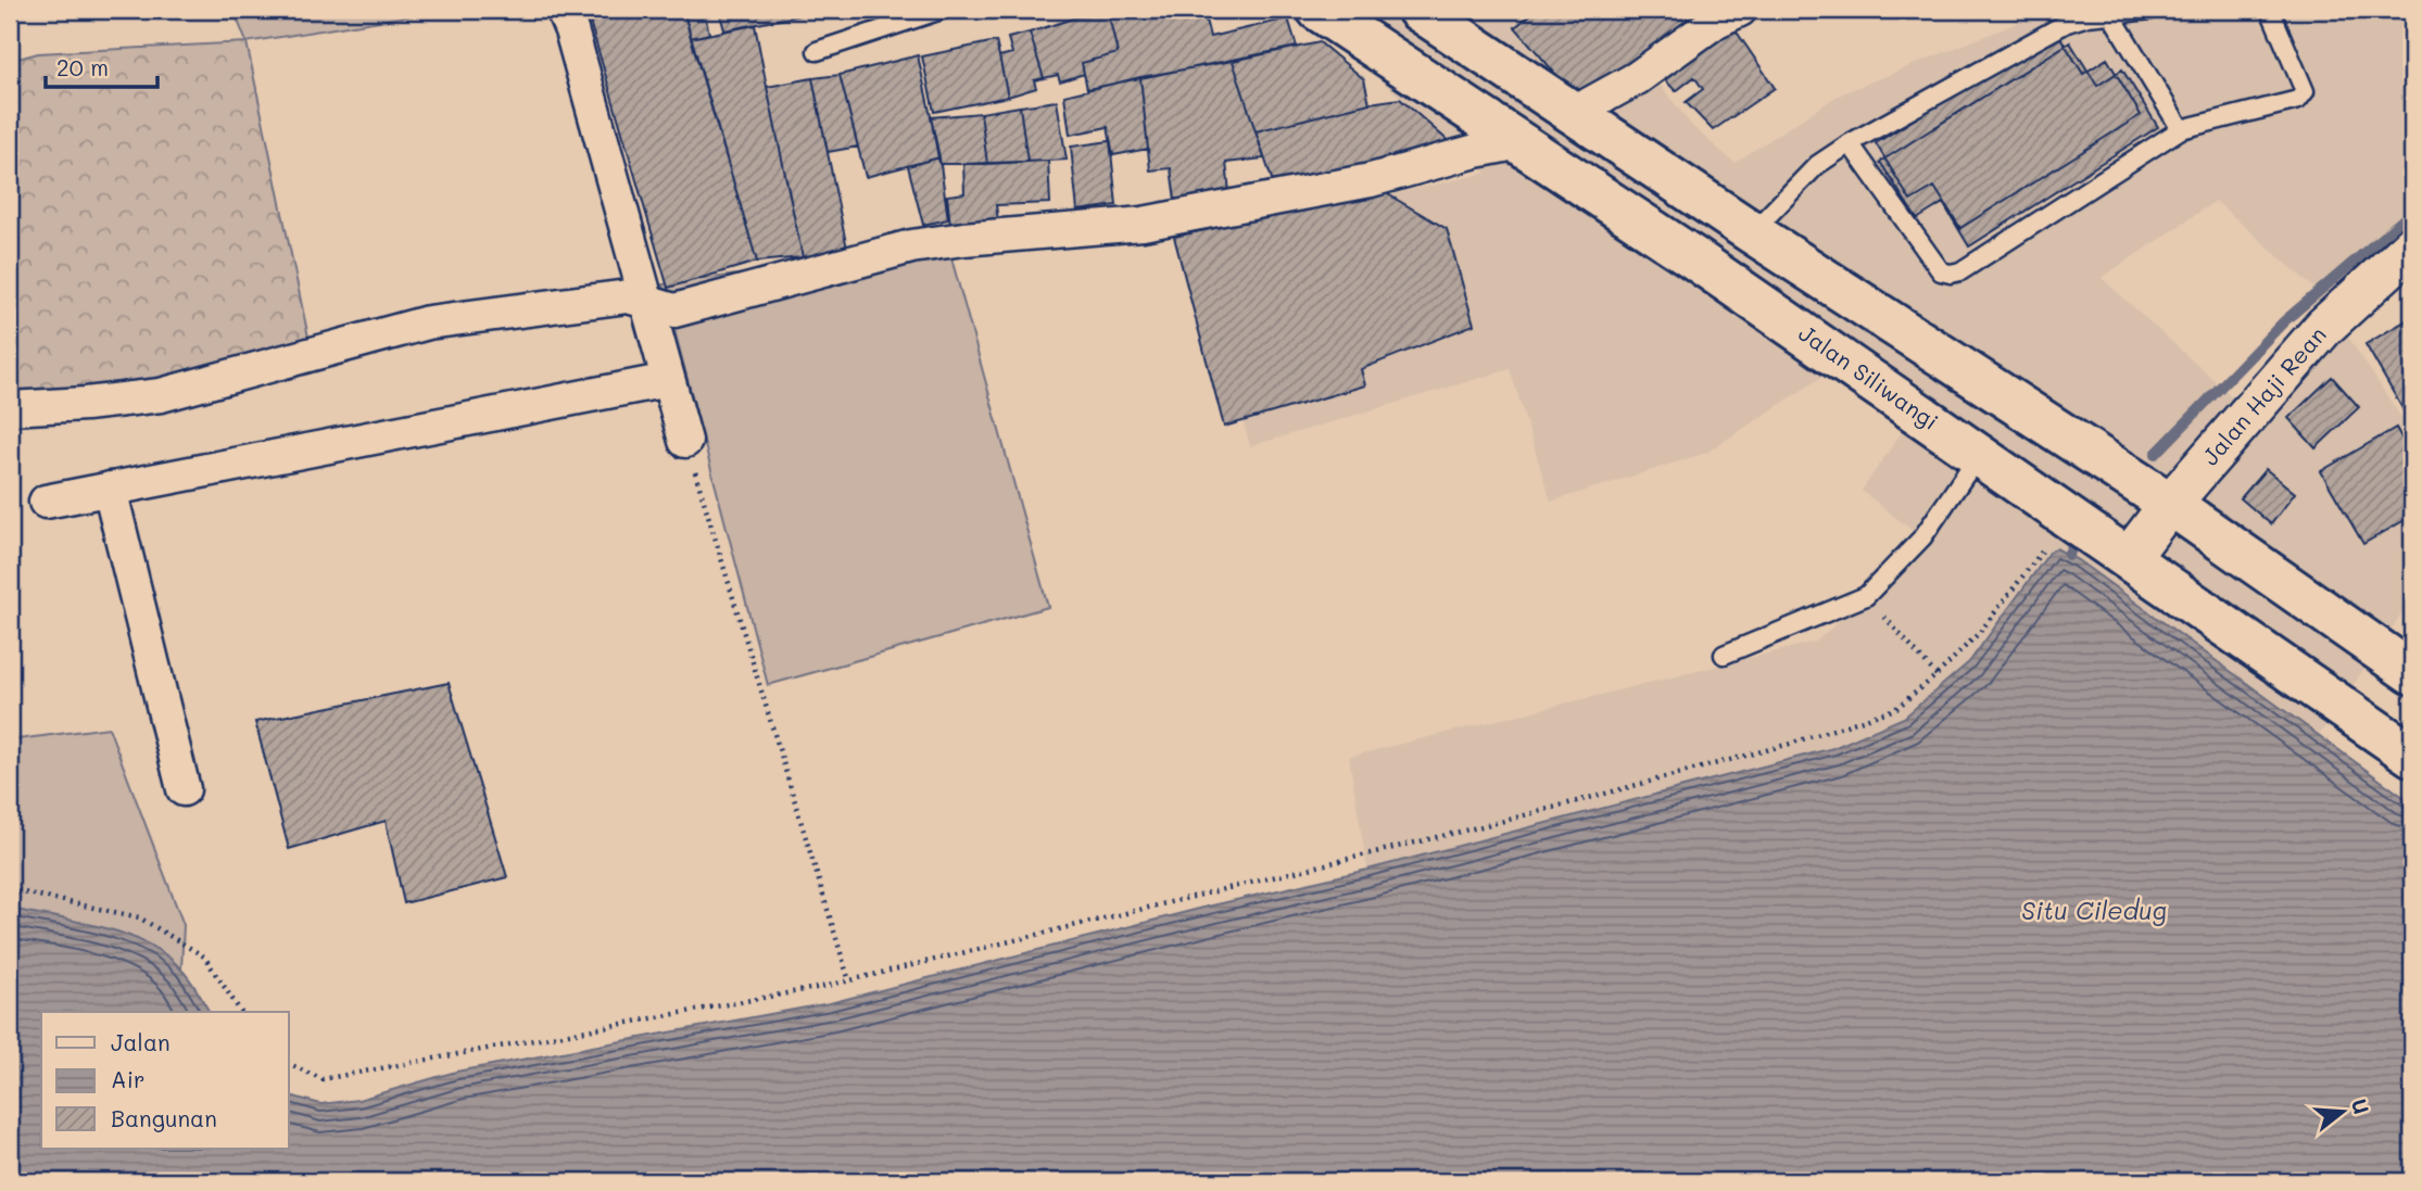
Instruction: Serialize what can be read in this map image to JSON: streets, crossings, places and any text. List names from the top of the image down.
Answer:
{
  "streets": {
    "main road": ["Jalan Siliwangi"],
    "street": ["Jalan Haji Rean"]
  },
  "crossings": [
    ["Jalan Siliwangi", "Jalan Haji Rean"]
  ],
  "water": ["Situ Ciledug"],
  "legend": ["Jalan", "Air", "Bangunan"],
  "scale_bar": "20 m",
  "north": "right"
}
